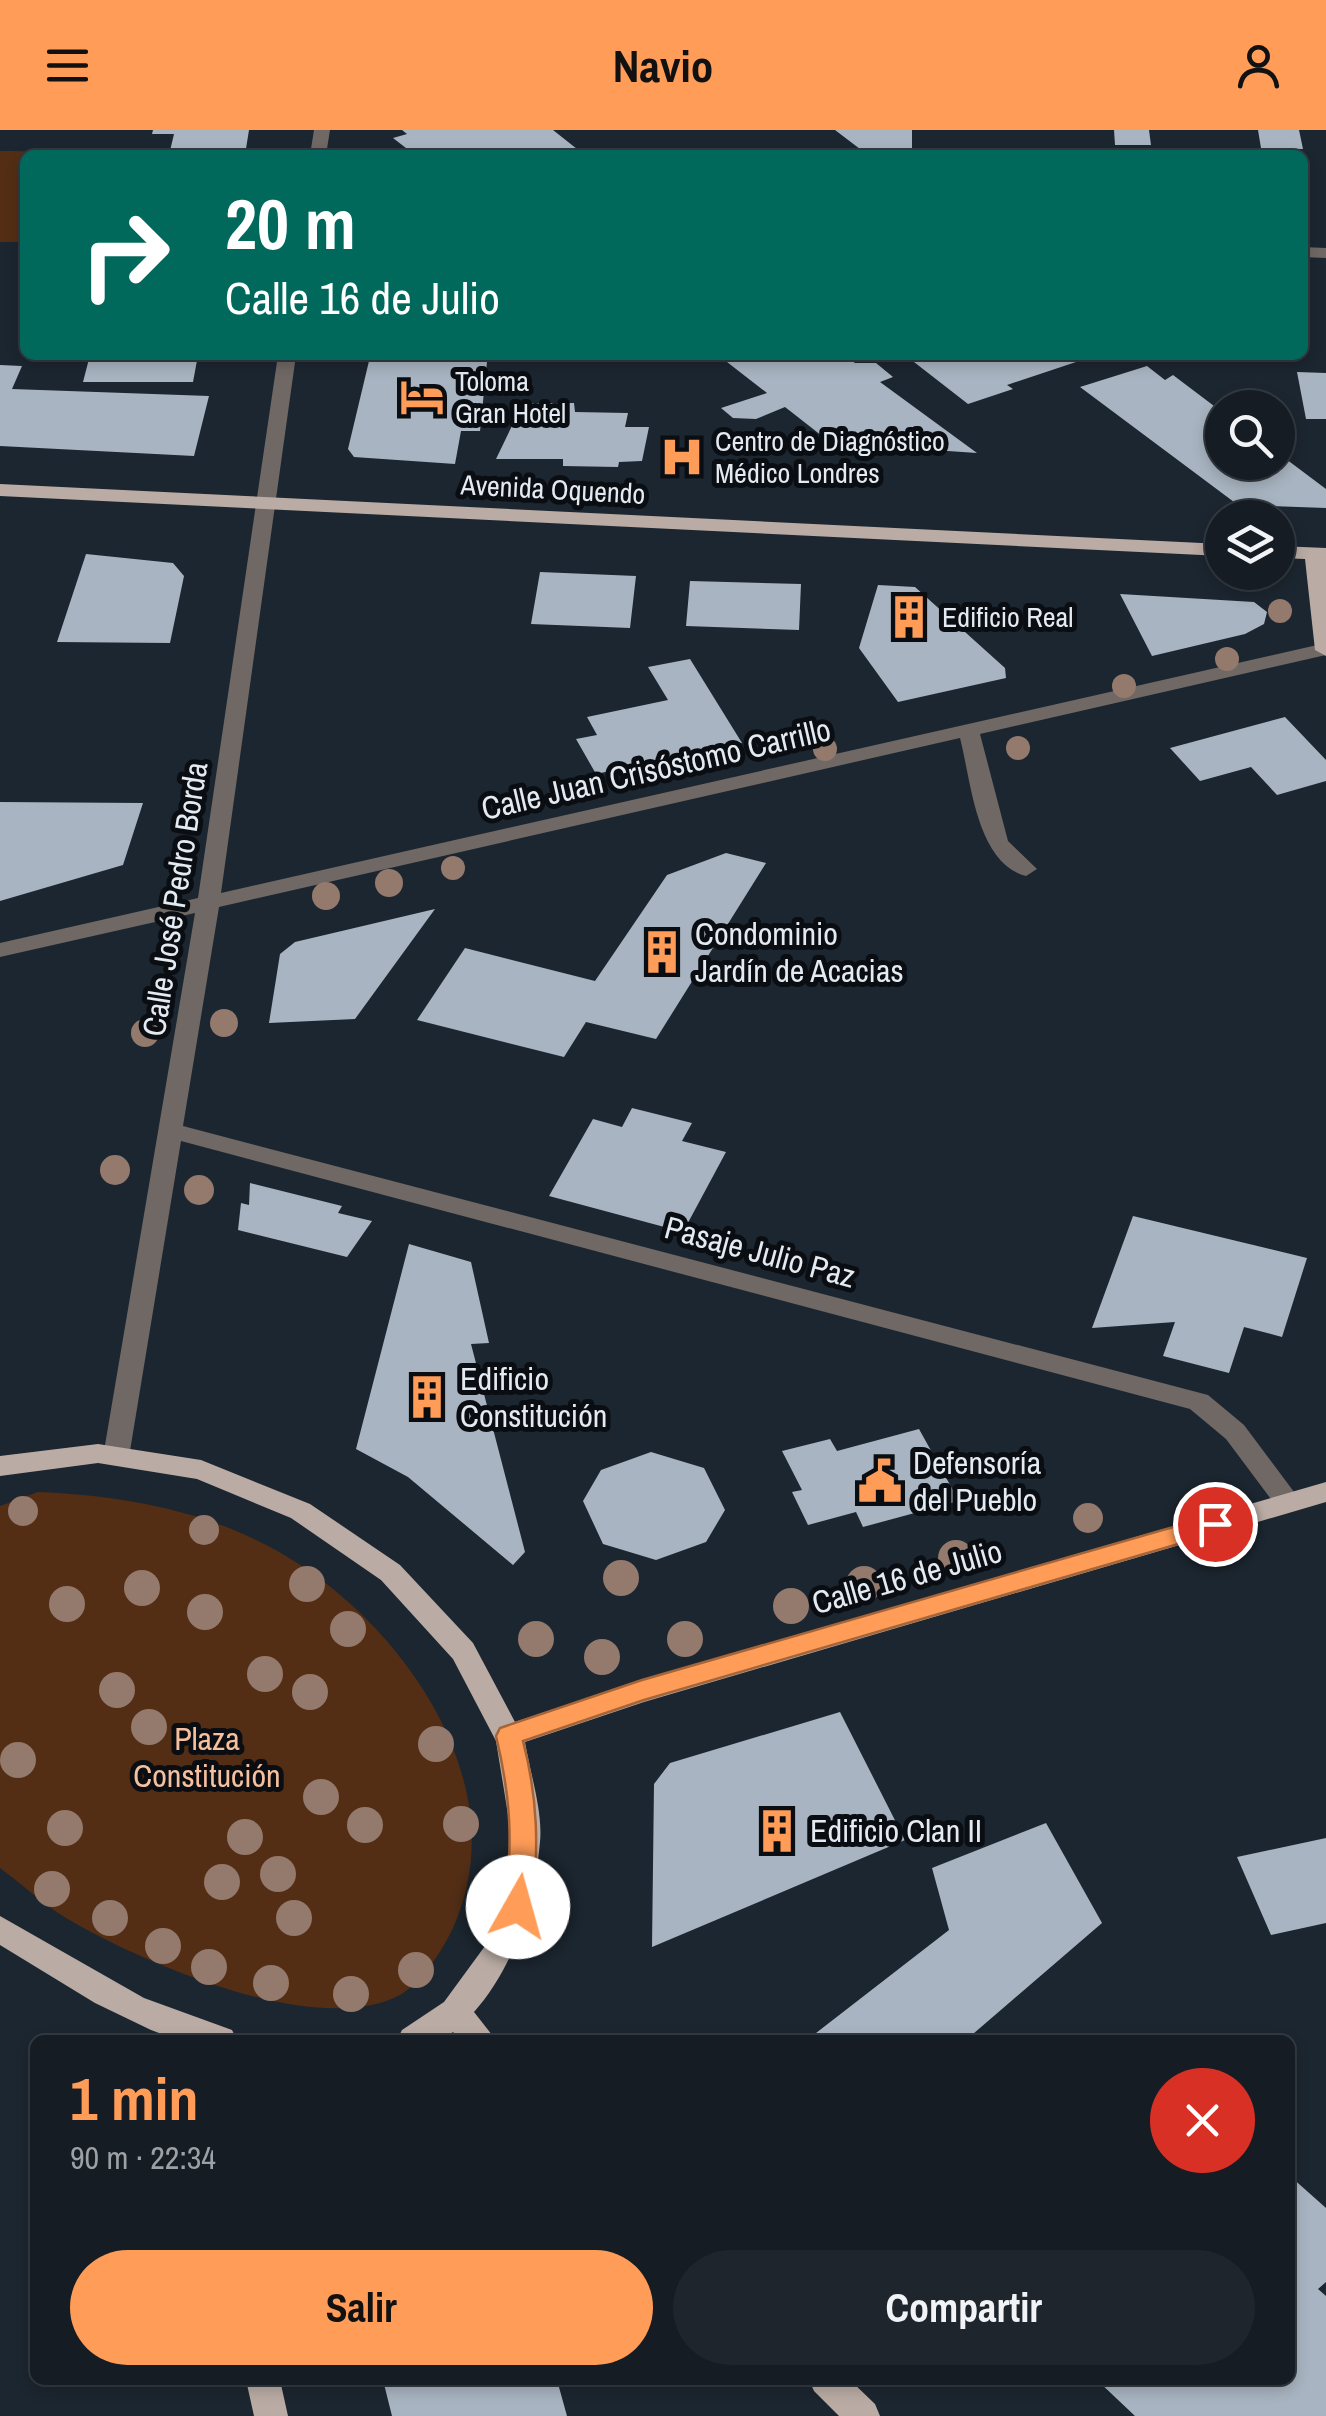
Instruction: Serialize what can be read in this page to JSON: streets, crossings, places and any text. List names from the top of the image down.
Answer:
{
  "streets": {
    "main road": ["Avenida Oquendo", "Calle 16 de Julio"],
    "street": ["Calle Juan Crisóstomo Carrillo", "Calle José Pedro Borda", "Pasaje Julio Paz"]
  },
  "crossings": [
    ["Avenida Oquendo", "Calle José Pedro Borda"],
    ["Calle Juan Crisóstomo Carrillo", "Calle José Pedro Borda"],
    ["Calle José Pedro Borda", "Pasaje Julio Paz"],
    ["Pasaje Julio Paz", "Calle 16 de Julio"]
  ],
  "parks": ["Plaza Constitución"],
  "places": {
    "hotel": ["Toloma Gran Hotel"],
    "hospital": ["Centro de Diagnóstico Médico Londres"],
    "building": [
      "Edificio Real",
      "Condominio Jardín de Acacias",
      "Edificio Constitución",
      "Edificio Clan II"
    ],
    "public building": ["Defensoría del Pueblo"]
  },
  "page": {
    "header": "Navio",
    "turn": ["20 m", "Calle 16 de Julio"],
    "heading": ["1 min", "90 m · 22:34"],
    "buttons": ["Salir", "Compartir"]
  }
}
